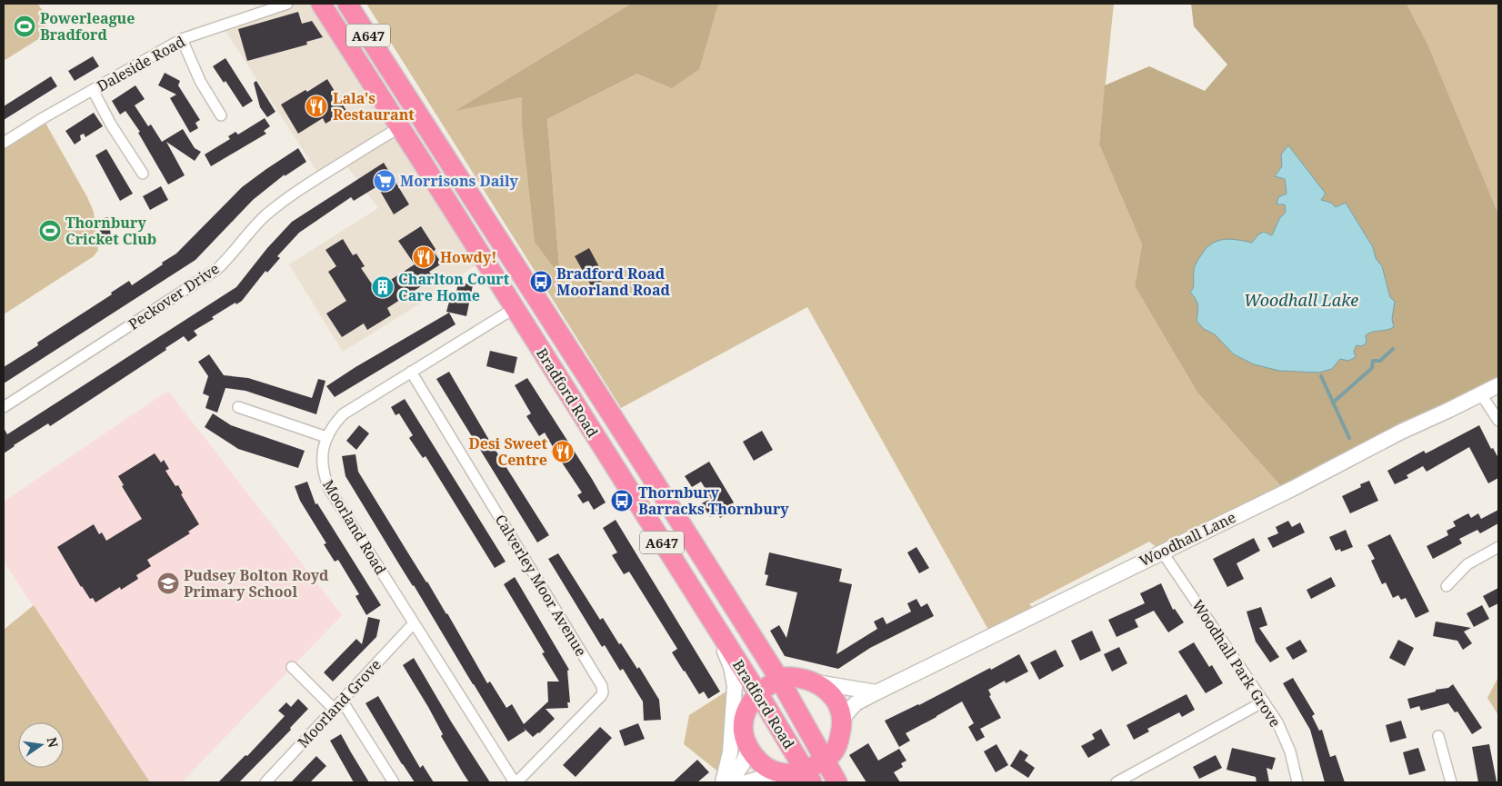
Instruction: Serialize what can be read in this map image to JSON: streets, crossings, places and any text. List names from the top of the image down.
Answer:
{
  "streets": {
    "highway": ["A647", "Bradford Road"],
    "street": [
      "Daleside Road",
      "Peckover Drive",
      "Moorland Road",
      "Woodhall Lane",
      "Calverley Moor Avenue",
      "Woodhall Park Grove",
      "Moorland Grove"
    ]
  },
  "crossings": [
    ["Peckover Drive", "Bradford Road"],
    ["Bradford Road", "Moorland Road"],
    ["Moorland Road", "Calverley Moor Avenue"],
    ["Moorland Road", "Moorland Grove"],
    ["Woodhall Lane", "Woodhall Park Grove"]
  ],
  "water": ["Woodhall Lake"],
  "places": {
    "sports": ["Powerleague Bradford", "Thornbury Cricket Club"],
    "restaurant": ["Lala's Restaurant", "Howdy!", "Desi Sweet Centre"],
    "supermarket": ["Morrisons Daily"],
    "bus stop": ["Bradford Road Moorland Road", "Thornbury Barracks Thornbury"],
    "building": ["Charlton Court Care Home"],
    "school or university": ["Pudsey Bolton Royd Primary School"]
  },
  "north": "right"
}
